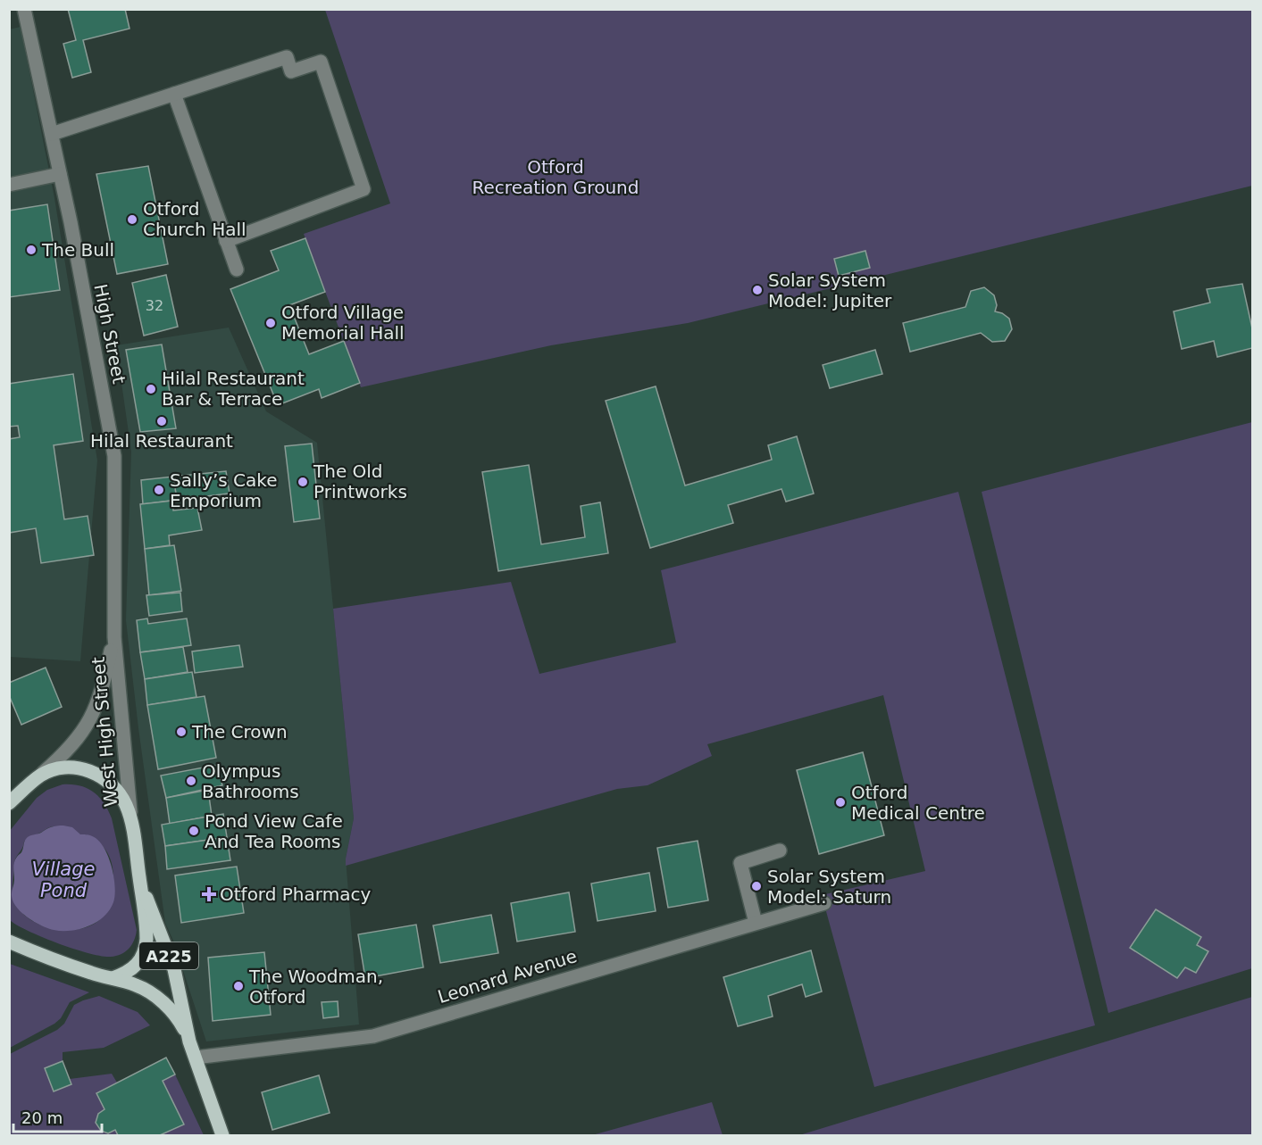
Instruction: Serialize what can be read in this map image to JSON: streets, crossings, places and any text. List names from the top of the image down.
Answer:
{
  "streets": {
    "main road": ["A225"],
    "street": ["High Street", "West High Street", "Leonard Avenue"]
  },
  "crossings": [
    ["High Street", "West High Street"],
    ["West High Street", "A225"],
    ["A225", "Leonard Avenue"]
  ],
  "water": ["Village Pond"],
  "parks": ["Otford Recreation Ground"],
  "places": {
    "other": [
      "Otford Church Hall",
      "The Bull",
      "Solar System Model: Jupiter",
      "Otford Village Memorial Hall",
      "Hilal Restaurant Bar & Terrace",
      "Hilal Restaurant",
      "The Old Printworks",
      "Sally’s Cake Emporium",
      "The Crown",
      "Olympus Bathrooms",
      "Otford Medical Centre",
      "Pond View Cafe And Tea Rooms",
      "Solar System Model: Saturn",
      "The Woodman, Otford"
    ],
    "health": ["Otford Pharmacy"]
  },
  "house_numbers": ["32"],
  "scale_bar": "20 m"
}
